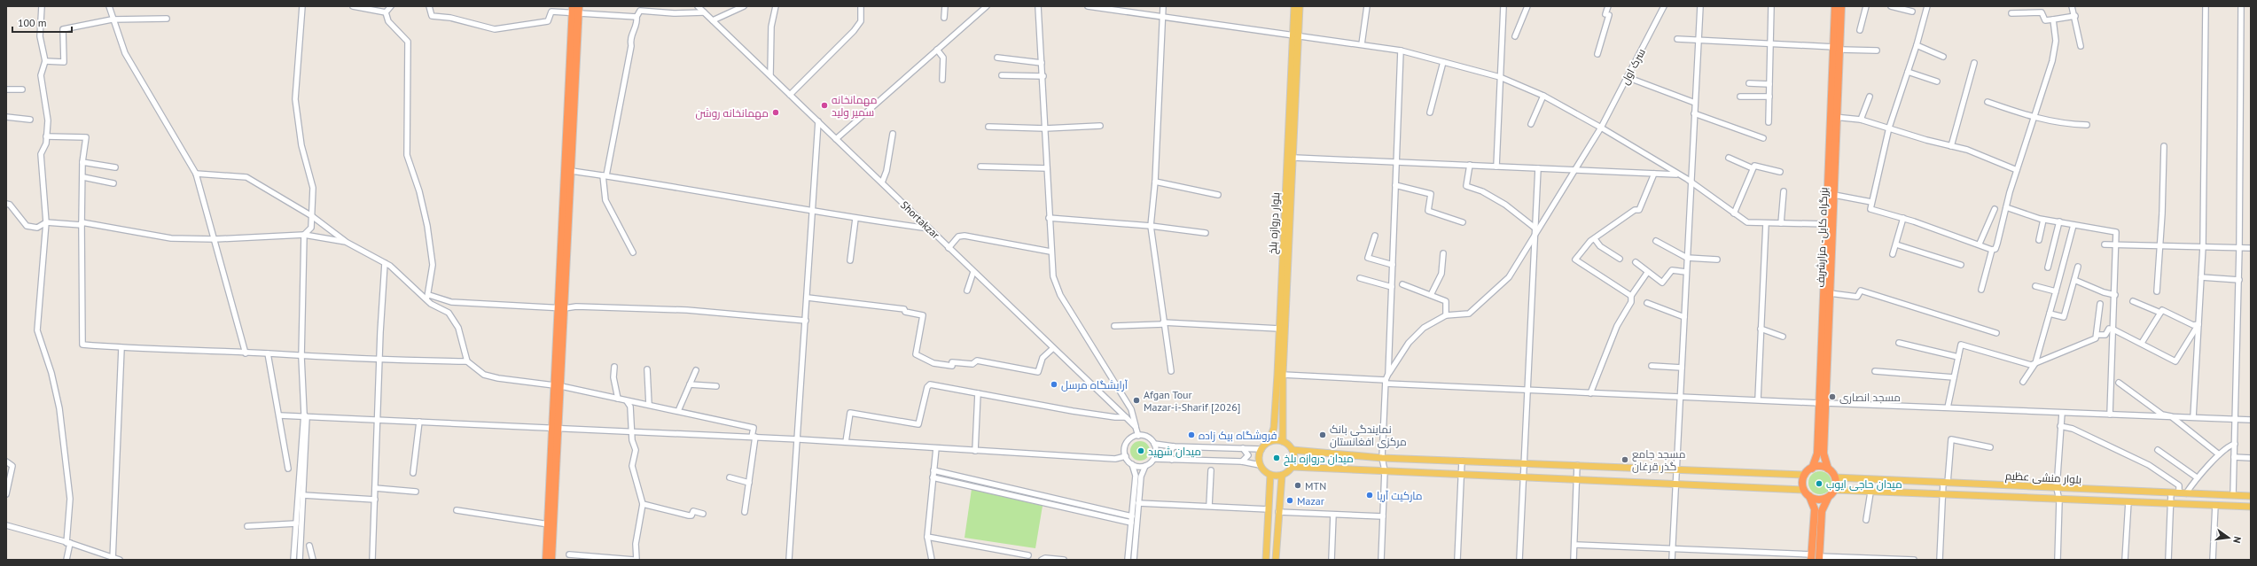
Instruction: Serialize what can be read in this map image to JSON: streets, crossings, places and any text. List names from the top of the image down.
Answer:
{
  "streets": {
    "highway": ["بزرگراه کابل - مزارشریف"],
    "main road": ["بلوار دروازه بلخ", "بلوار منشی عظیم"],
    "street": ["سرک اول", "Shortakzar"]
  },
  "crossings": [
    ["بزرگراه کابل - مزارشریف", "بلوار منشی عظیم"]
  ],
  "places": [
    "مهمانخانه سمیر ولید",
    "مهمانخانه روشن",
    "آرایشگاه مرسل",
    "مسجد انصاری",
    "Afgan Tour Mazar-i-Sharif [2026]",
    "فروشگاه بیک زاده",
    "نمایندگی بانک مرکزی افغانستان",
    "میدان شهید",
    "میدان دروازه بلخ",
    "مسجد جامع گذر قرغان",
    "میدان حاجی ایوب",
    "MTN",
    "مارکیت آریا",
    "Mazar"
  ],
  "scale_bar": "100 m",
  "north": "right"
}
